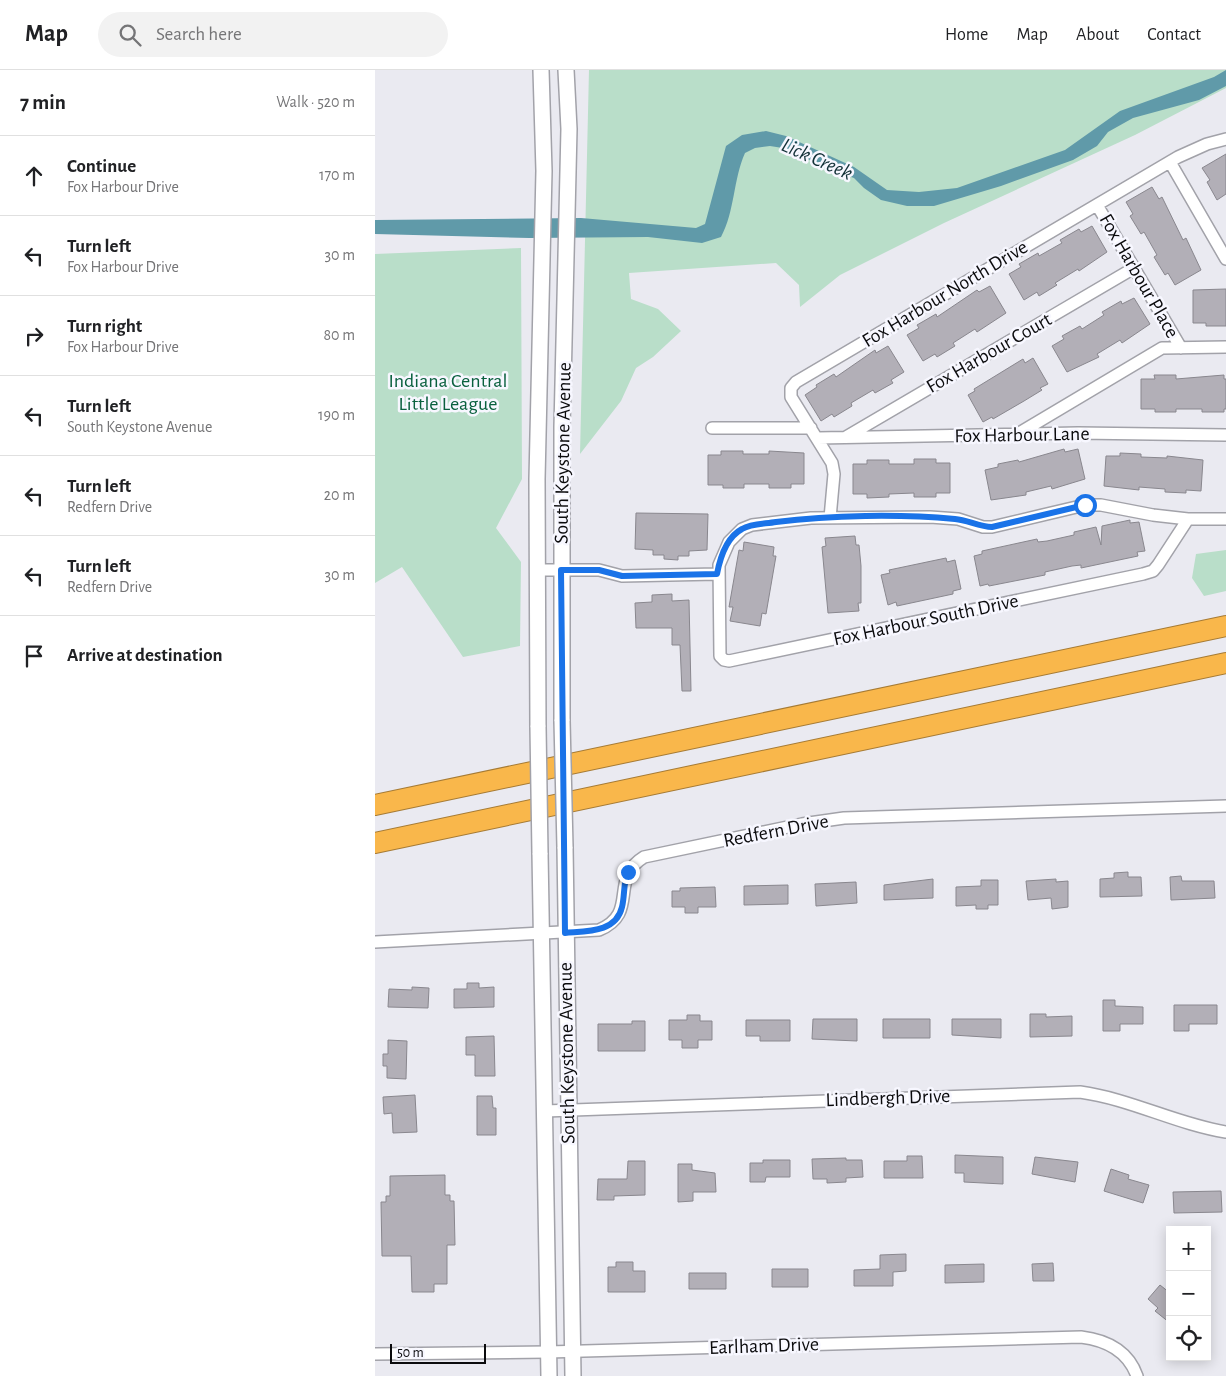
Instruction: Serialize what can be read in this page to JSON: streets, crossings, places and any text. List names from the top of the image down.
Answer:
{
  "streets": {
    "main road": ["South Keystone Avenue"],
    "street": [
      "Fox Harbour Place",
      "Fox Harbour North Drive",
      "Fox Harbour Court",
      "Fox Harbour Lane",
      "Fox Harbour South Drive",
      "Redfern Drive",
      "Lindbergh Drive",
      "Earlham Drive"
    ]
  },
  "crossings": [
    ["Fox Harbour Place", "Fox Harbour North Drive"],
    ["Fox Harbour Place", "Fox Harbour Court"],
    ["Fox Harbour North Drive", "Fox Harbour Lane"],
    ["Fox Harbour Court", "Fox Harbour Lane"],
    ["South Keystone Avenue", "Redfern Drive"],
    ["South Keystone Avenue", "Lindbergh Drive"],
    ["South Keystone Avenue", "Earlham Drive"]
  ],
  "water": ["Lick Creek"],
  "parks": ["Indiana Central Little League"],
  "scale_bar": "50 m",
  "page": {
    "header": "Map",
    "search": "Search here",
    "nav": [
      "Home",
      "Map",
      "About",
      "Contact"
    ],
    "heading": ["7 min", "Walk · 520 m"],
    "list": [
      ["Continue", "Fox Harbour Drive", "170 m"],
      ["Turn left", "Fox Harbour Drive", "30 m"],
      ["Turn right", "Fox Harbour Drive", "80 m"],
      ["Turn left", "South Keystone Avenue", "190 m"],
      ["Turn left", "Redfern Drive", "20 m"],
      ["Turn left", "Redfern Drive", "30 m"],
      "Arrive at destination"
    ],
    "map_buttons": ["+", "−"],
    "scale": "50 m"
  }
}
